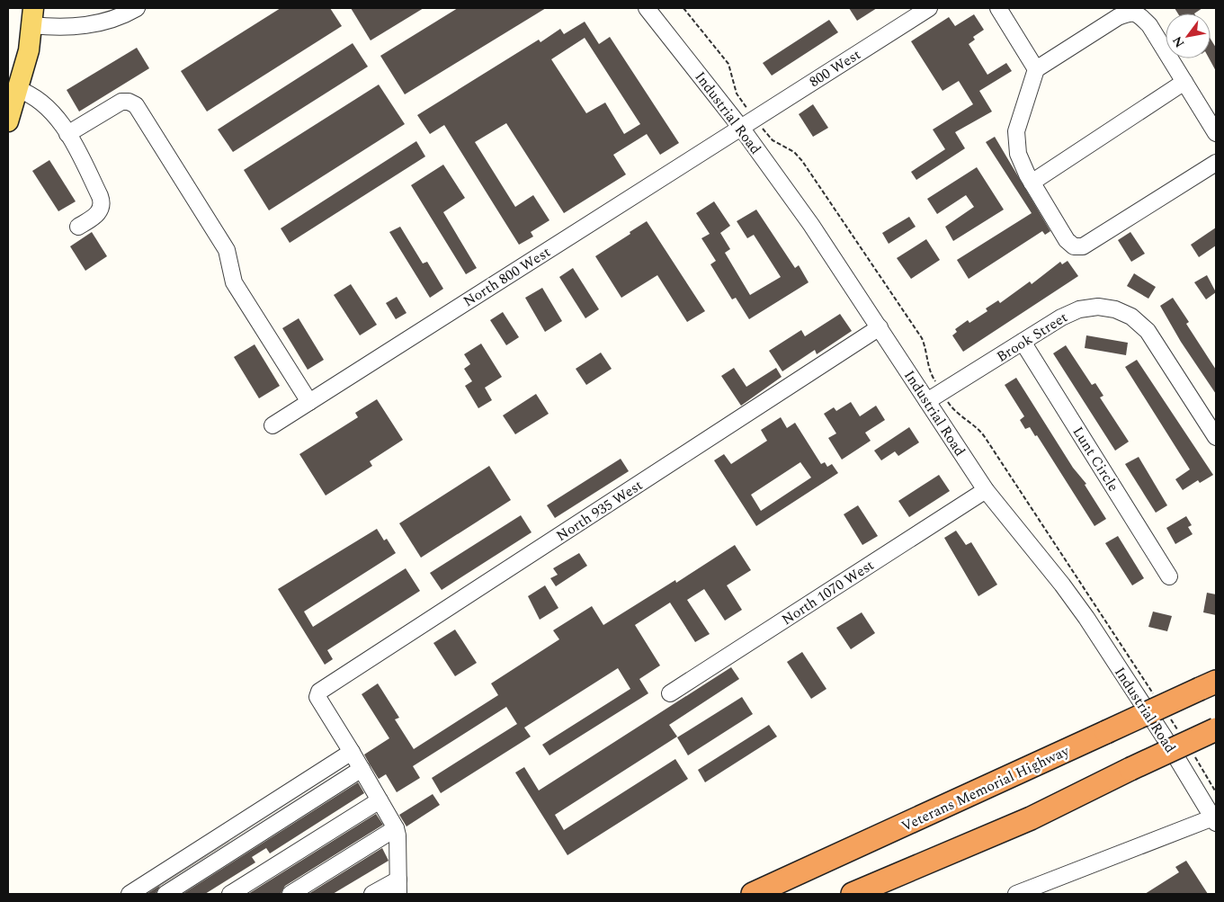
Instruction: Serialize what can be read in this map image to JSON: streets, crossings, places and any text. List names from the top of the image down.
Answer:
{
  "streets": {
    "highway": ["Veterans Memorial Highway"],
    "street": [
      "800 West",
      "Industrial Road",
      "North 800 West",
      "Brook Street",
      "Lunt Circle",
      "North 935 West",
      "North 1070 West"
    ]
  },
  "crossings": [
    ["800 West", "Industrial Road"],
    ["800 West", "North 800 West"],
    ["Industrial Road", "North 800 West"],
    ["Industrial Road", "Brook Street"],
    ["Industrial Road", "North 935 West"],
    ["Industrial Road", "North 1070 West"],
    ["Brook Street", "Lunt Circle"]
  ],
  "north": "bottom left"
}
